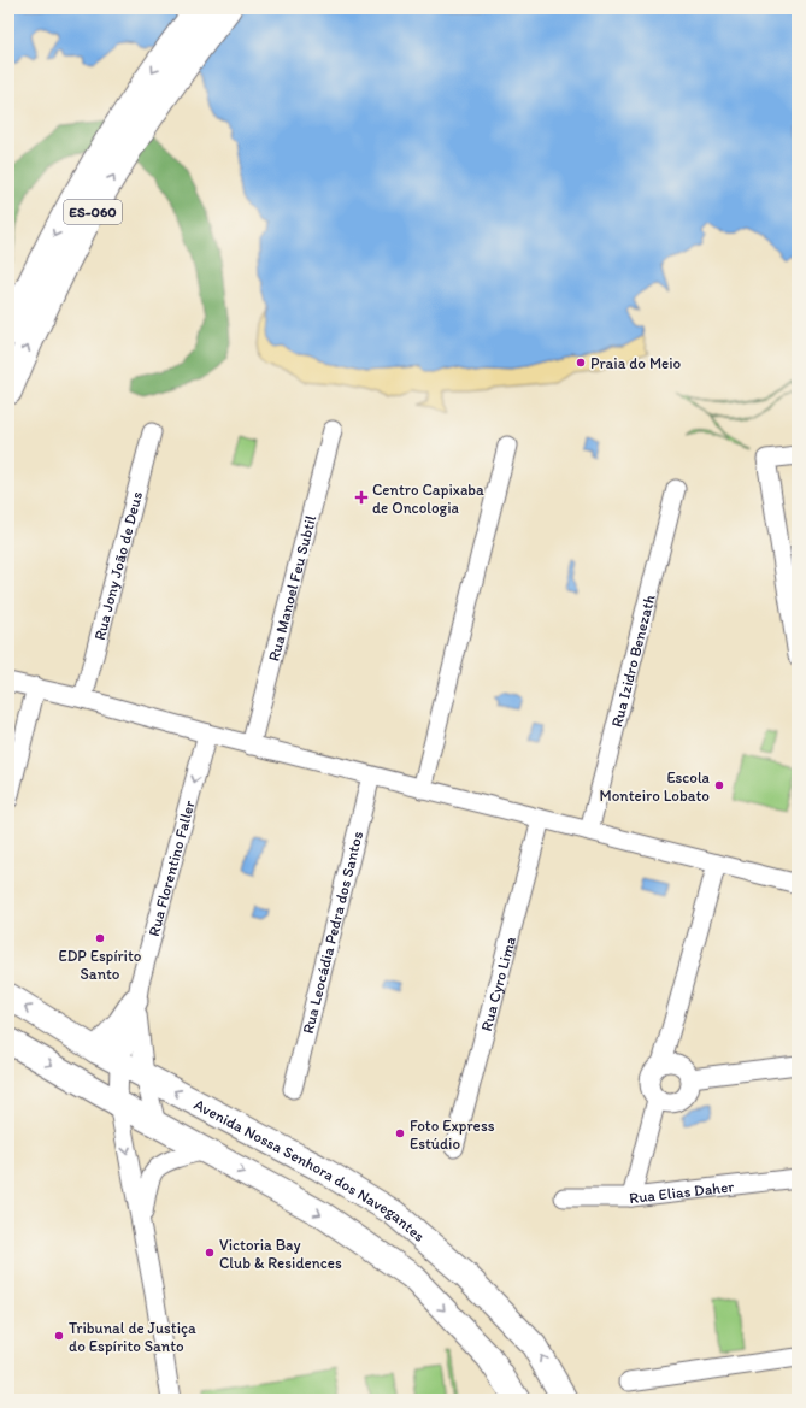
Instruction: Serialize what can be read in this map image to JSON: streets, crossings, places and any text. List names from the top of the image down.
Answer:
{
  "streets": {
    "main road": ["ES-060", "Avenida Nossa Senhora dos Navegantes"],
    "street": [
      "Rua Jony João de Deus",
      "Rua Manoel Feu Subtil",
      "Rua Izidro Benezath",
      "Rua Florentino Faller",
      "Rua Leocádia Pedra dos Santos",
      "Rua Cyro Lima",
      "Rua Elias Daher"
    ]
  },
  "crossings": [
    ["Rua Florentino Faller", "Avenida Nossa Senhora dos Navegantes"]
  ],
  "one_way": ["Rua Florentino Faller"],
  "places": {
    "other": [
      "Praia do Meio",
      "Escola Monteiro Lobato",
      "EDP Espírito Santo",
      "Foto Express Estúdio",
      "Victoria Bay Club & Residences",
      "Tribunal de Justiça do Espírito Santo"
    ],
    "health": ["Centro Capixaba de Oncologia"]
  }
}
